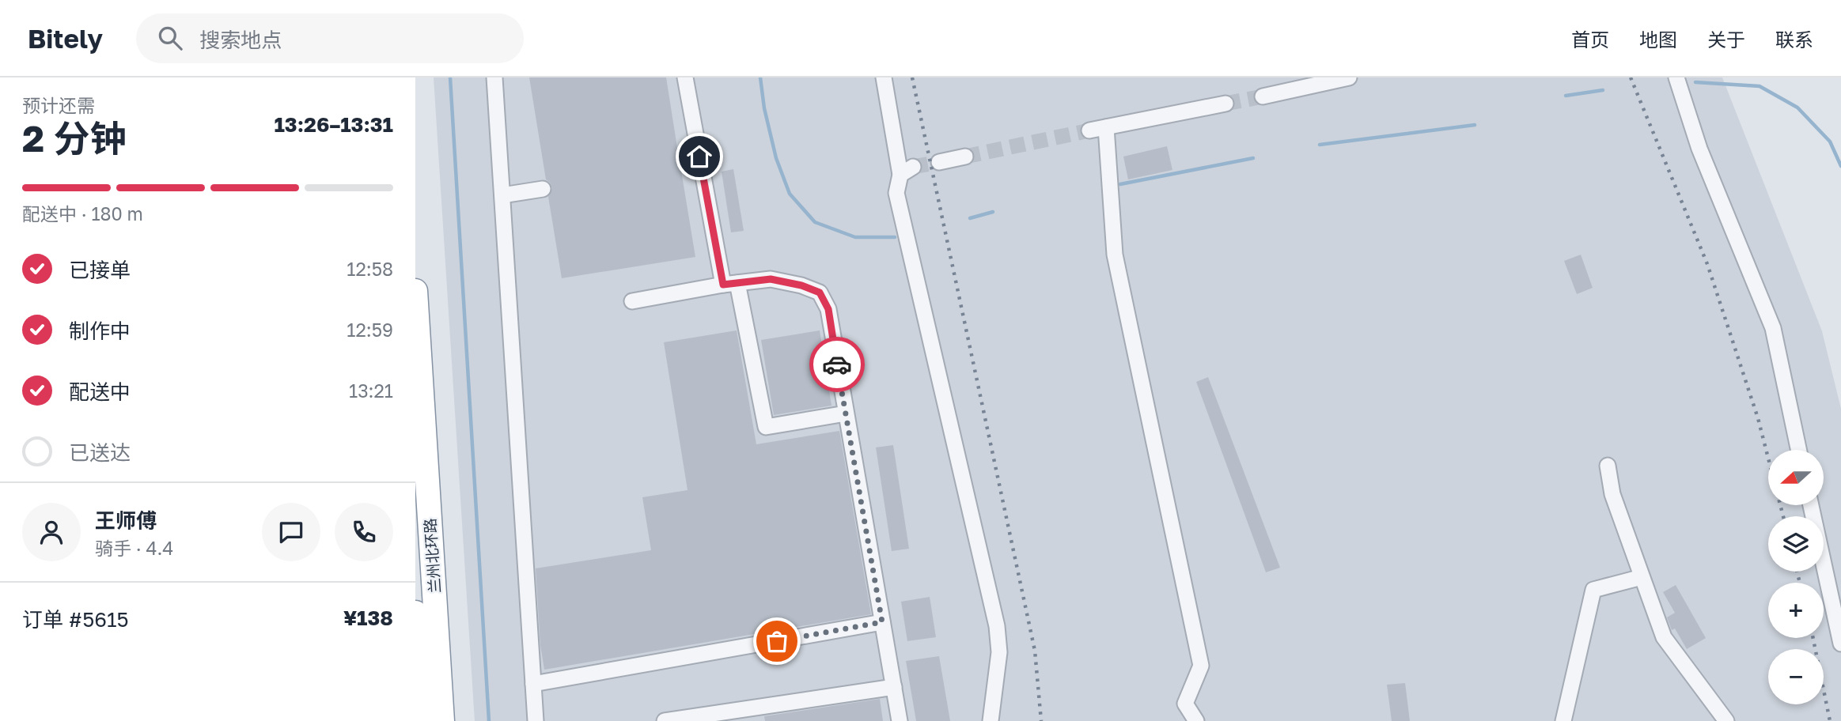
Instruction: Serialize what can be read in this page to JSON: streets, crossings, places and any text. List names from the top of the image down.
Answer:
{
  "streets": {
    "highway": ["兰州北环路"]
  },
  "north": "left",
  "page": {
    "header": "Bitely",
    "search": "搜索地点",
    "nav": [
      "首页",
      "地图",
      "关于",
      "联系"
    ],
    "heading": ["2 分钟", "预计还需", "13:26–13:31"],
    "panel": [
      "王师傅",
      "骑手 · 4.4",
      "订单 #5615",
      "¥138"
    ],
    "bar": "配送中 · 180 m",
    "list": [
      ["已接单", "12:58"],
      ["制作中", "12:59"],
      ["配送中", "13:21"],
      "已送达"
    ],
    "map_buttons": ["+", "−"]
  }
}
